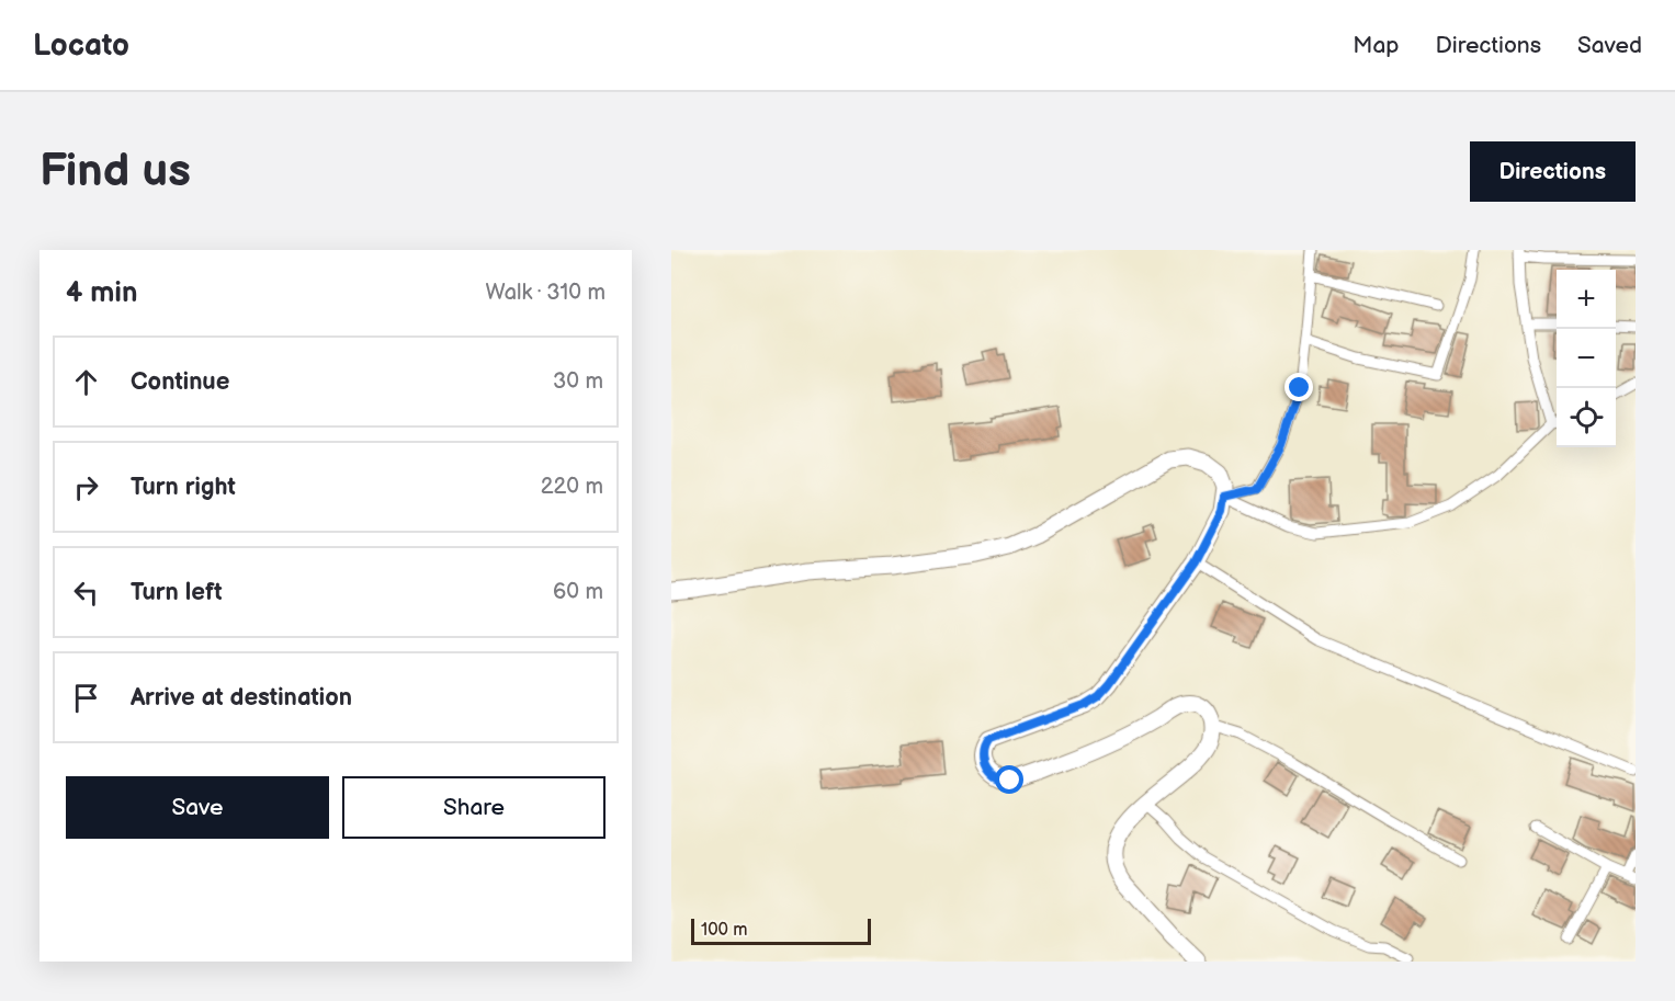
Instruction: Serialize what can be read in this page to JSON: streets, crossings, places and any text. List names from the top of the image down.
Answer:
{
  "scale_bar": "100 m",
  "page": {
    "header": "Locato",
    "nav": ["Map", "Directions", "Saved"],
    "buttons": [
      "Directions",
      ["Save", "Share"]
    ],
    "title": "Find us",
    "heading": ["4 min", "Walk · 310 m"],
    "map_buttons": ["+", "−"],
    "list": [
      ["Continue", "30 m"],
      ["Turn right", "220 m"],
      ["Turn left", "60 m"],
      "Arrive at destination"
    ],
    "scale": "100 m"
  }
}
